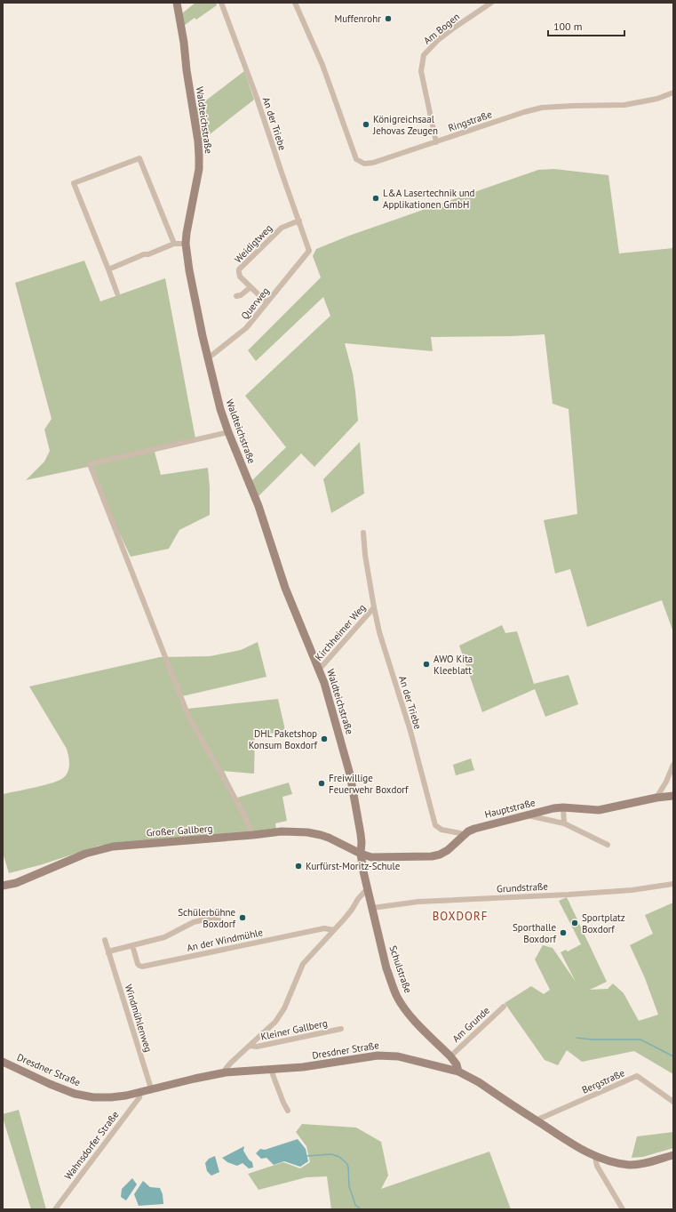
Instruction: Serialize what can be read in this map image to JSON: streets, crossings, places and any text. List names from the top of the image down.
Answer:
{
  "streets": {
    "street": [
      "Am Bogen",
      "Waldteichstraße",
      "Ringstraße",
      "An der Triebe",
      "Weidigtweg",
      "Querweg",
      "Kirchheimer Weg",
      "Hauptstraße",
      "Großer Gallberg",
      "Grundstraße",
      "An der Windmühle",
      "Schulstraße",
      "Windmühlenweg",
      "Am Grunde",
      "Kleiner Gallberg",
      "Dresdner Straße",
      "Bergstraße",
      "Wahnsdorfer Straße"
    ]
  },
  "crossings": [
    ["Am Bogen", "Ringstraße"],
    ["Waldteichstraße", "Querweg"],
    ["Waldteichstraße", "Kirchheimer Weg"],
    ["Waldteichstraße", "Hauptstraße"],
    ["Waldteichstraße", "Großer Gallberg"],
    ["Waldteichstraße", "Schulstraße"],
    ["An der Triebe", "Weidigtweg"],
    ["An der Triebe", "Querweg"],
    ["An der Triebe", "Kirchheimer Weg"],
    ["An der Triebe", "Hauptstraße"],
    ["Weidigtweg", "Querweg"],
    ["Hauptstraße", "Großer Gallberg"],
    ["Hauptstraße", "Schulstraße"],
    ["Großer Gallberg", "Schulstraße"],
    ["Grundstraße", "Schulstraße"],
    ["An der Windmühle", "Kleiner Gallberg"],
    ["Schulstraße", "Am Grunde"],
    ["Schulstraße", "Kleiner Gallberg"],
    ["Schulstraße", "Dresdner Straße"],
    ["Windmühlenweg", "Dresdner Straße"],
    ["Kleiner Gallberg", "Dresdner Straße"],
    ["Dresdner Straße", "Bergstraße"],
    ["Dresdner Straße", "Wahnsdorfer Straße"]
  ],
  "districts": ["BOXDORF"],
  "places": [
    "Muffenrohr",
    "Königreichsaal Jehovas Zeugen",
    "L&A Lasertechnik und Applikationen GmbH",
    "AWO Kita Kleeblatt",
    "DHL Paketshop Konsum Boxdorf",
    "Freiwillige Feuerwehr Boxdorf",
    "Kurfürst-Moritz-Schule",
    "Schülerbühne Boxdorf",
    "Sportplatz Boxdorf",
    "Sporthalle Boxdorf"
  ],
  "scale_bar": "100 m"
}
